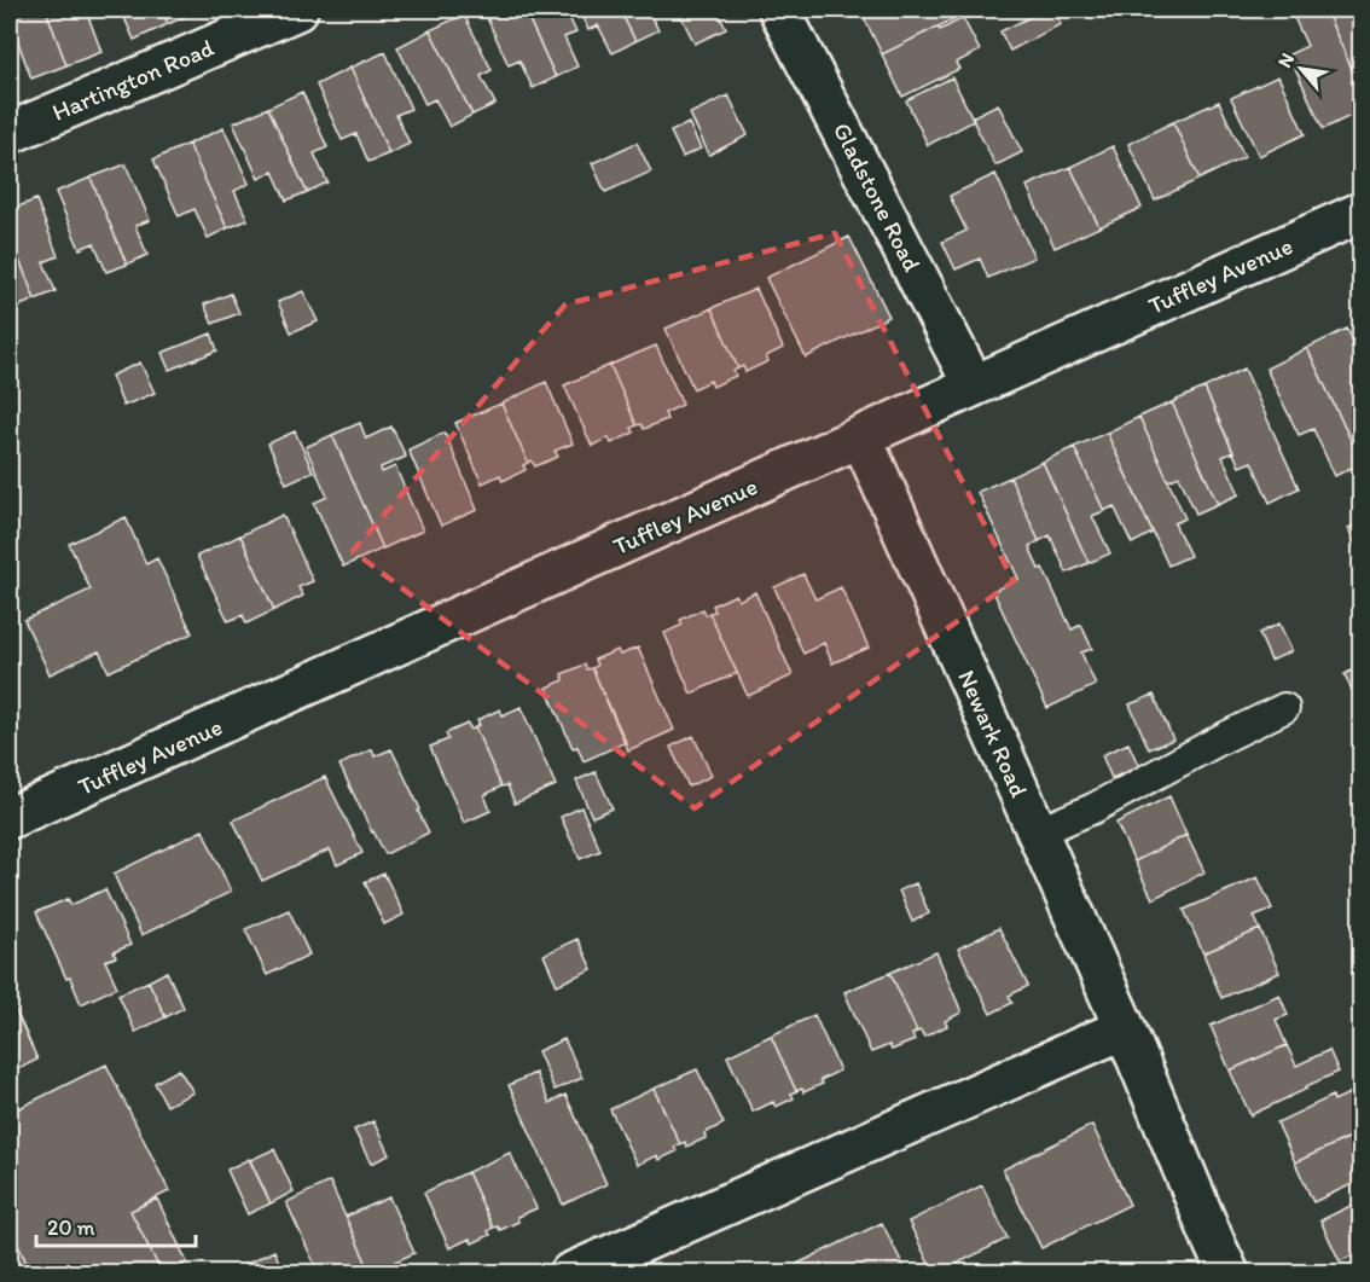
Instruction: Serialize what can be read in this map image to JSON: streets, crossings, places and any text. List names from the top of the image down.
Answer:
{
  "streets": {
    "street": [
      "Hartington Road",
      "Gladstone Road",
      "Tuffley Avenue",
      "Newark Road"
    ]
  },
  "crossings": [
    ["Gladstone Road", "Tuffley Avenue"],
    ["Tuffley Avenue", "Newark Road"]
  ],
  "scale_bar": "20 m",
  "north": "top left"
}
